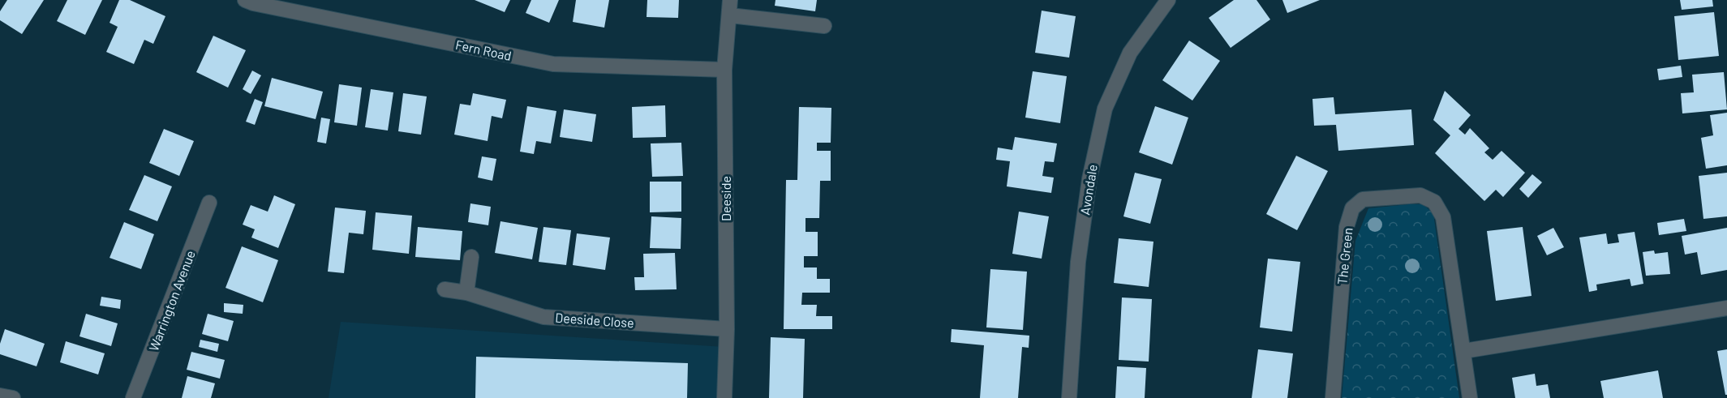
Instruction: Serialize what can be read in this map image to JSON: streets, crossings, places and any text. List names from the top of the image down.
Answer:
{
  "streets": {
    "street": [
      "Fern Road",
      "Avondale",
      "Deeside",
      "The Green",
      "Warrington Avenue",
      "Deeside Close"
    ]
  },
  "crossings": [
    ["Fern Road", "Deeside"],
    ["Deeside", "Deeside Close"]
  ]
}
